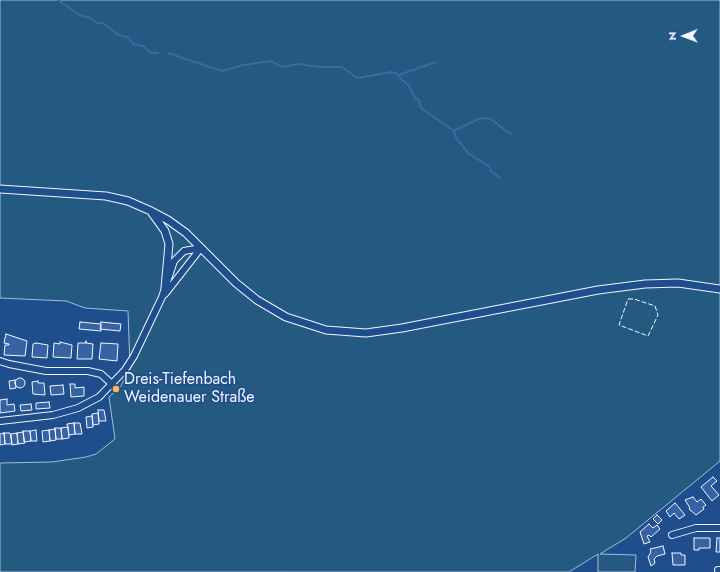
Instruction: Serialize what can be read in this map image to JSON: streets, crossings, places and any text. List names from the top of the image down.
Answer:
{
  "places": ["Dreis-Tiefenbach Weidenauer Straße"],
  "north": "left"
}
